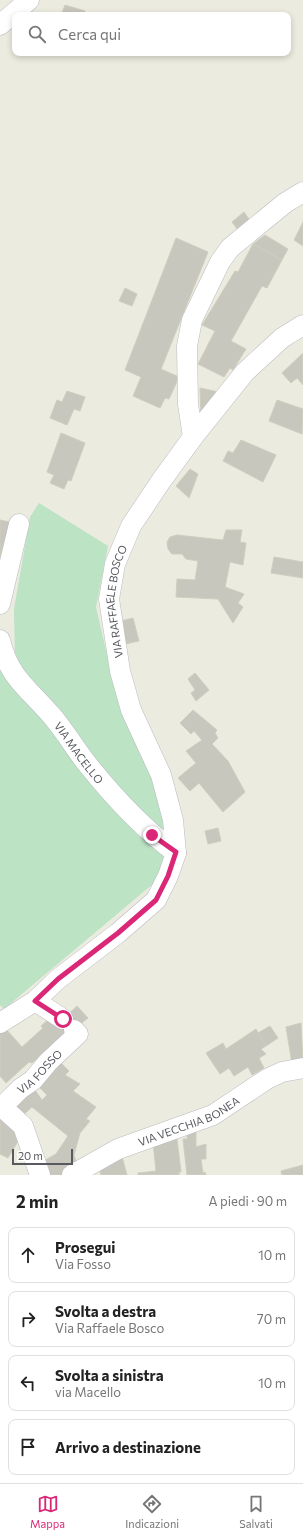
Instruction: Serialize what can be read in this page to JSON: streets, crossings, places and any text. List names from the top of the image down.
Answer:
{
  "streets": {
    "street": [
      "VIA RAFFAELE BOSCO",
      "VIA MACELLO",
      "VIA FOSSO",
      "VIA VECCHIA BONEA"
    ]
  },
  "crossings": [
    ["VIA RAFFAELE BOSCO", "VIA MACELLO"],
    ["VIA RAFFAELE BOSCO", "VIA FOSSO"]
  ],
  "scale_bar": "20 m",
  "page": {
    "search": "Cerca qui",
    "scale": "20 m",
    "heading": ["2 min", "A piedi · 90 m"],
    "list": [
      ["Prosegui", "Via Fosso", "10 m"],
      ["Svolta a destra", "Via Raffaele Bosco", "70 m"],
      ["Svolta a sinistra", "via Macello", "10 m"],
      "Arrivo a destinazione"
    ],
    "nav": ["Mappa", "Indicazioni", "Salvati"]
  }
}
